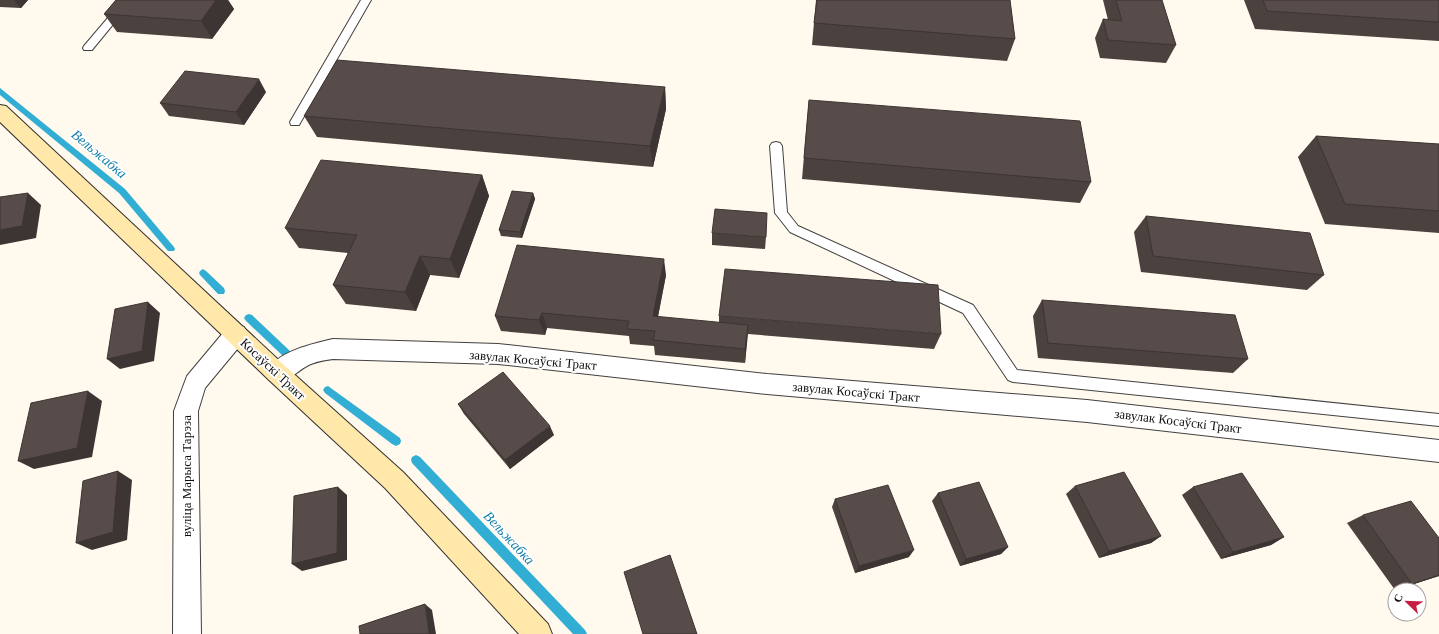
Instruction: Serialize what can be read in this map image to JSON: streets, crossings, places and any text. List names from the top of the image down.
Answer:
{
  "streets": {
    "main road": ["Косаўскі Тракт"],
    "street": ["завулак Косаўскі Тракт", "вуліца Марыса Тарэза"]
  },
  "crossings": [
    ["завулак Косаўскі Тракт", "Косаўскі Тракт"],
    ["Косаўскі Тракт", "вуліца Марыса Тарэза"]
  ],
  "water": ["Вельжабка"],
  "north": "top left"
}
